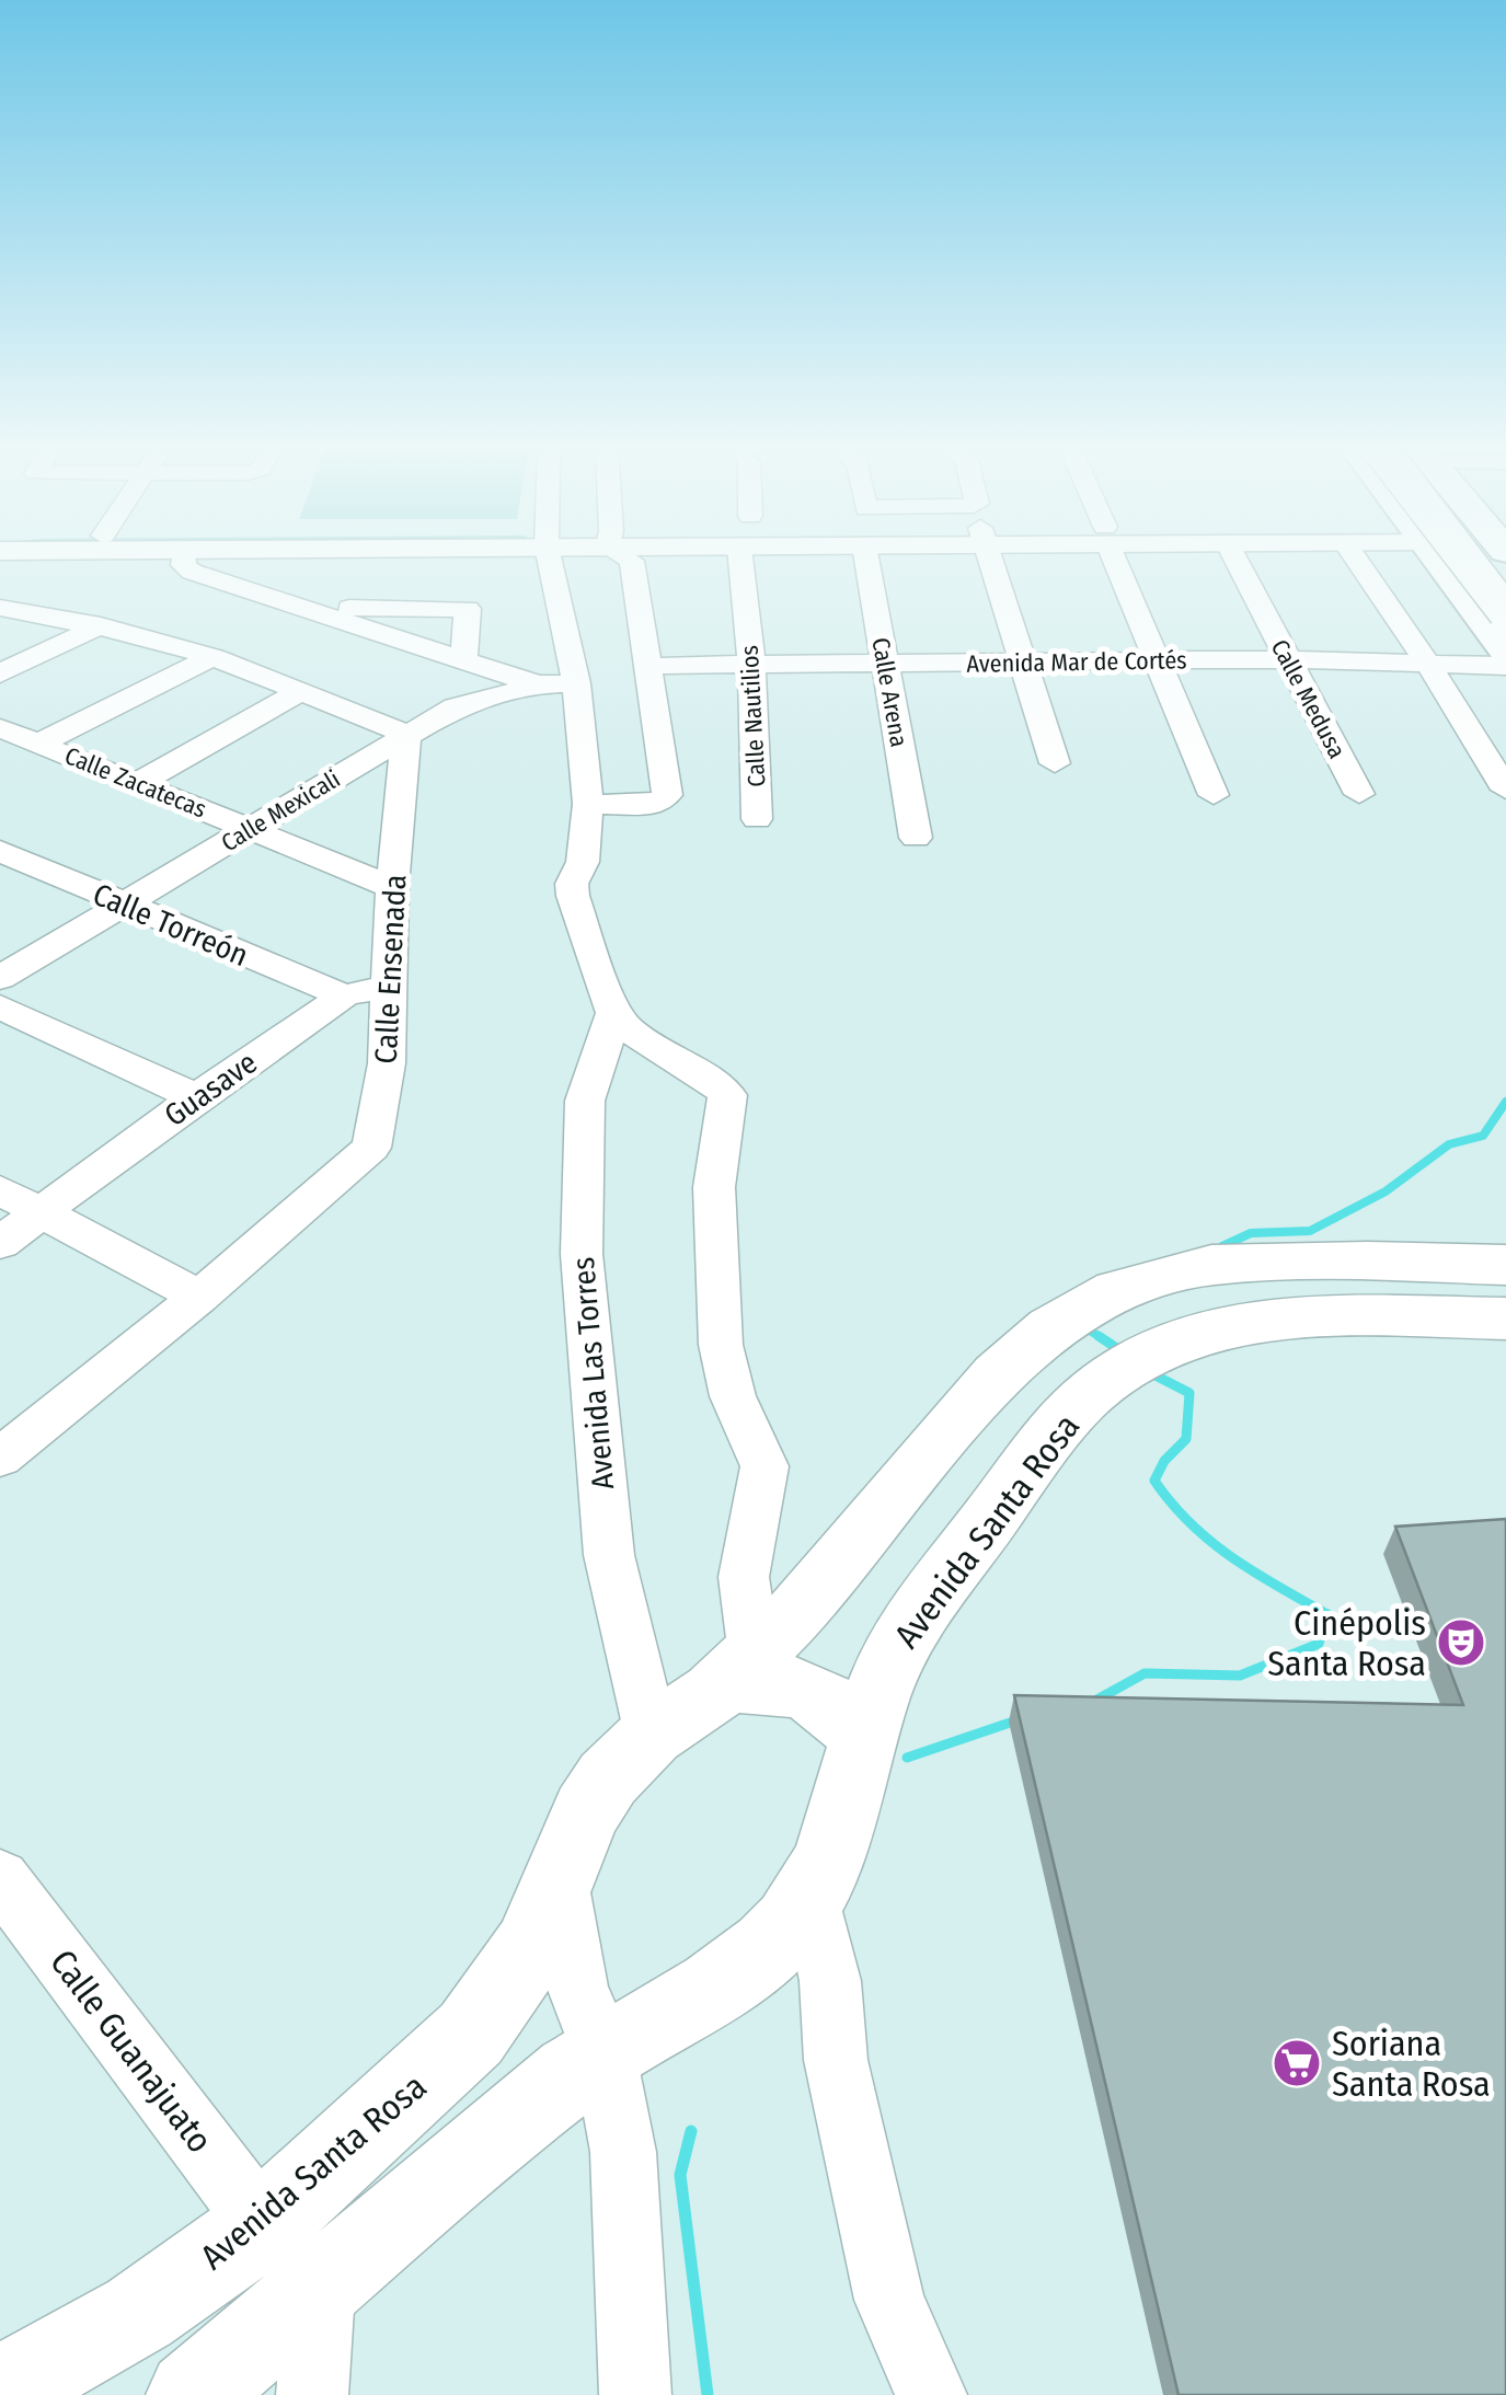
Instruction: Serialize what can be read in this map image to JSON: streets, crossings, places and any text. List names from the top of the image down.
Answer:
{
  "streets": {
    "main road": ["Avenida Santa Rosa"],
    "street": [
      "Avenida Mar de Cortés",
      "Calle Arena",
      "Calle Medusa",
      "Calle Nautilios",
      "Calle Zacatecas",
      "Calle Mexicali",
      "Calle Torreón",
      "Calle Ensenada",
      "Guasave",
      "Avenida Las Torres",
      "Calle Guanajuato"
    ]
  },
  "crossings": [
    ["Avenida Mar de Cortés", "Calle Arena"],
    ["Avenida Mar de Cortés", "Calle Medusa"],
    ["Avenida Mar de Cortés", "Calle Nautilios"],
    ["Calle Zacatecas", "Calle Mexicali"],
    ["Calle Zacatecas", "Calle Ensenada"],
    ["Calle Mexicali", "Calle Torreón"],
    ["Calle Mexicali", "Calle Ensenada"],
    ["Calle Torreón", "Guasave"],
    ["Calle Ensenada", "Guasave"],
    ["Avenida Las Torres", "Avenida Santa Rosa"],
    ["Avenida Santa Rosa", "Calle Guanajuato"]
  ],
  "places": {
    "theatre": ["Cinépolis Santa Rosa"],
    "supermarket": ["Soriana Santa Rosa"]
  }
}
